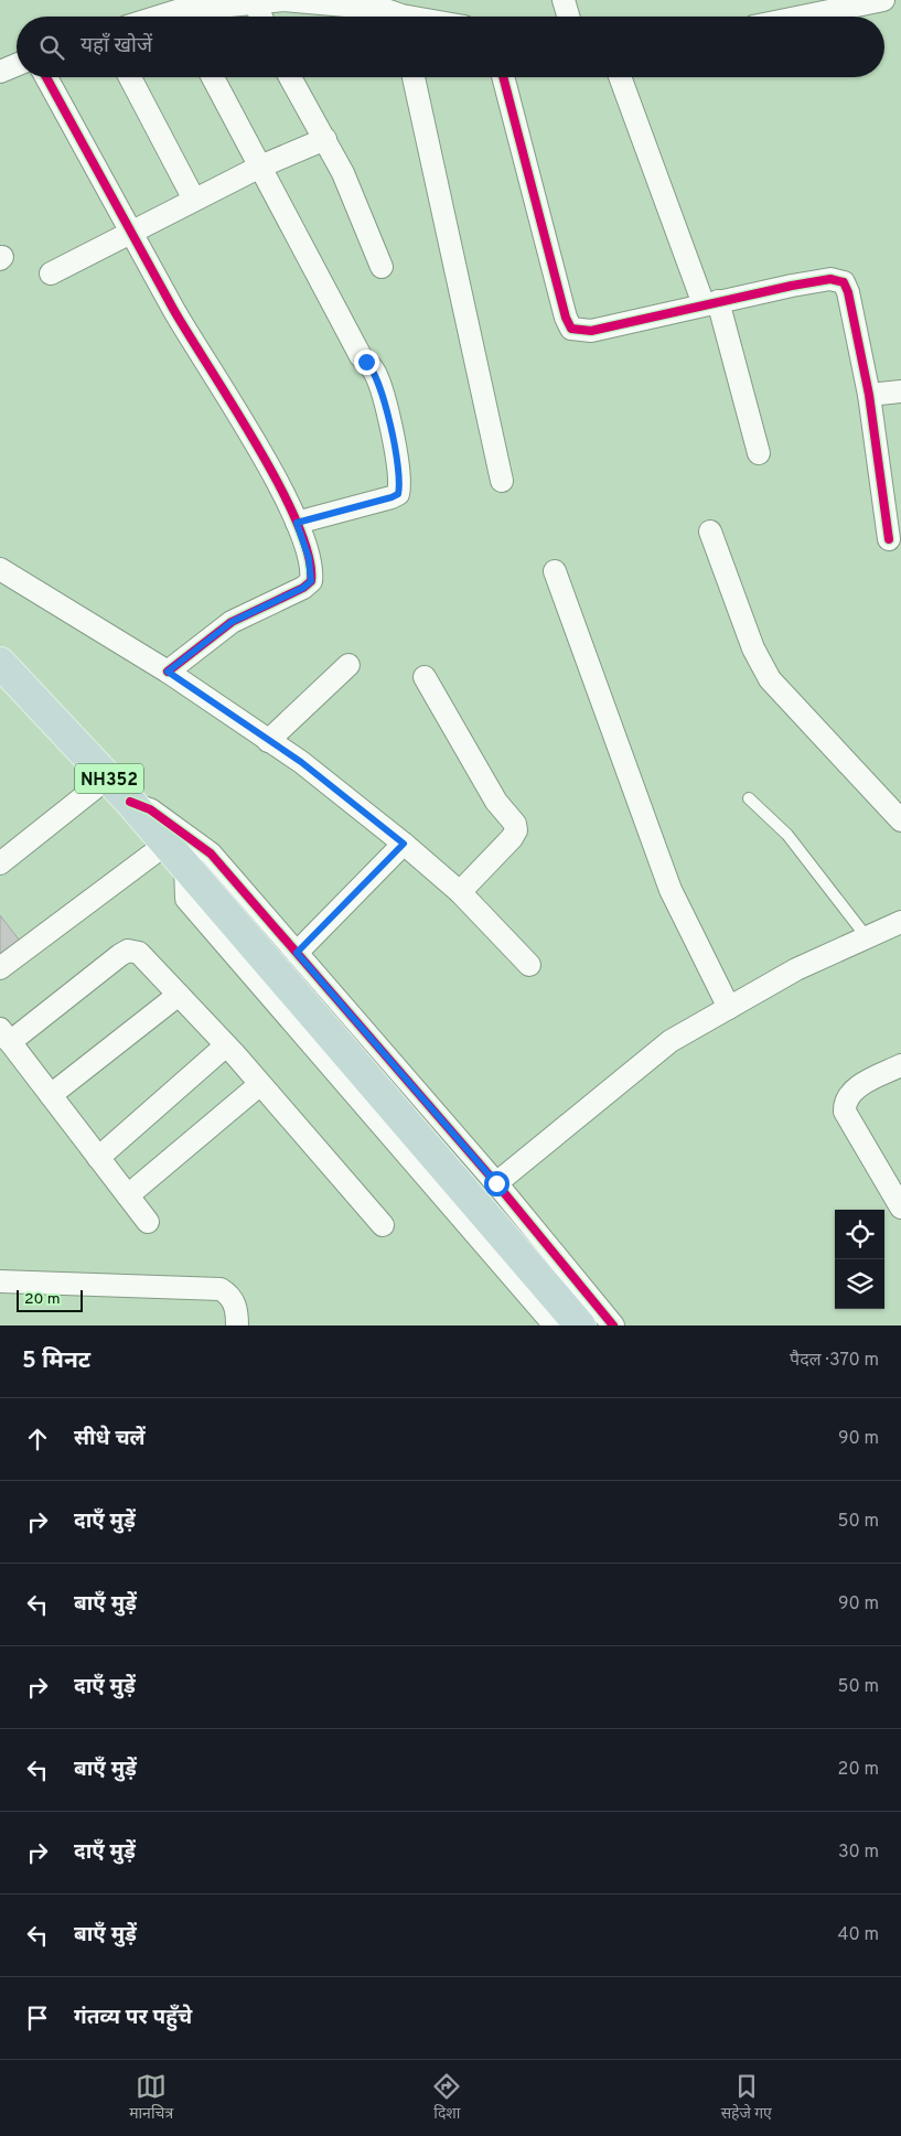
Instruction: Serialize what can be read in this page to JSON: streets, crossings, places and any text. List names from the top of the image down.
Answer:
{
  "streets": {
    "highway": ["NH352"]
  },
  "scale_bar": "20 m",
  "page": {
    "search": "यहाँ खोजें",
    "scale": "20 m",
    "heading": ["5 मिनट", "पैदल · 370 m"],
    "list": [
      ["सीधे चलें", "90 m"],
      ["दाएँ मुड़ें", "50 m"],
      ["बाएँ मुड़ें", "90 m"],
      ["दाएँ मुड़ें", "50 m"],
      ["बाएँ मुड़ें", "20 m"],
      ["दाएँ मुड़ें", "30 m"],
      ["बाएँ मुड़ें", "40 m"],
      "गंतव्य पर पहुँचे"
    ],
    "nav": ["मानचित्र", "दिशा", "सहेजे गए"]
  }
}
